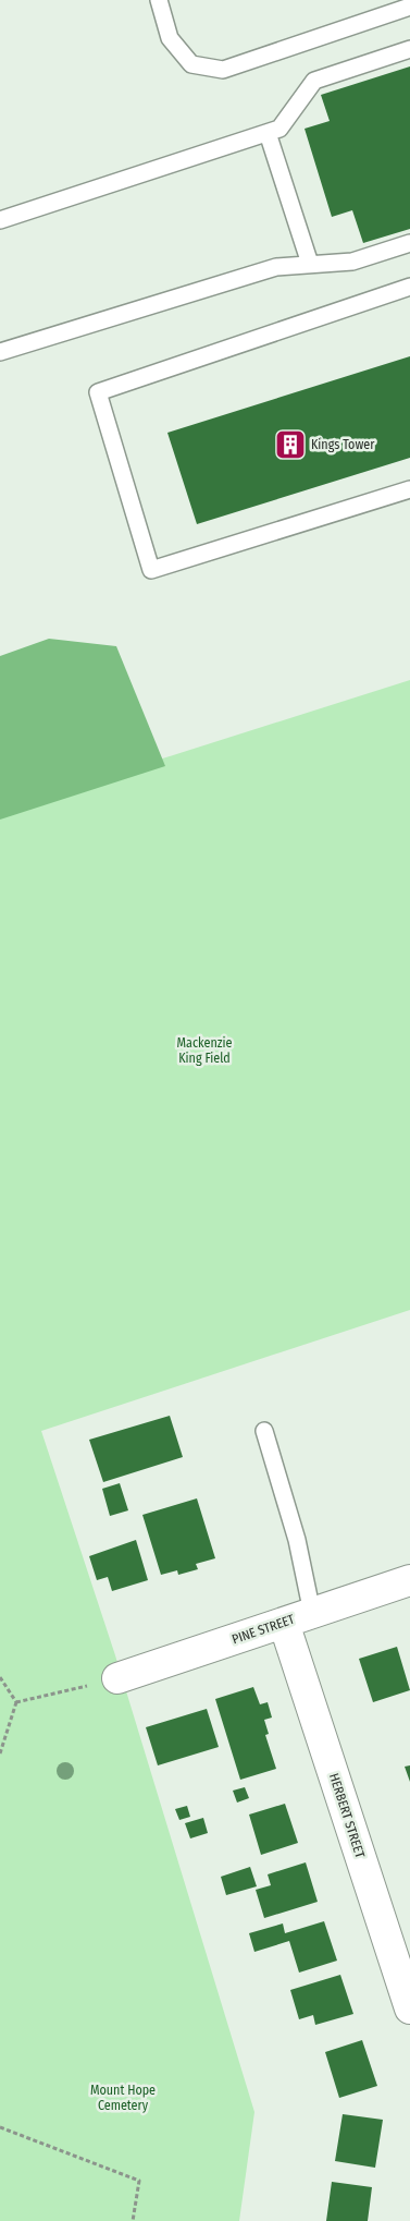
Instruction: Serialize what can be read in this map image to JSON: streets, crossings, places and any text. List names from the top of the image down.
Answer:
{
  "streets": {
    "street": ["PINE STREET", "HERBERT STREET"]
  },
  "crossings": [
    ["PINE STREET", "HERBERT STREET"]
  ],
  "parks": ["Mackenzie King Field", "Mount Hope Cemetery"],
  "places": {
    "building": ["Kings Tower"]
  }
}
